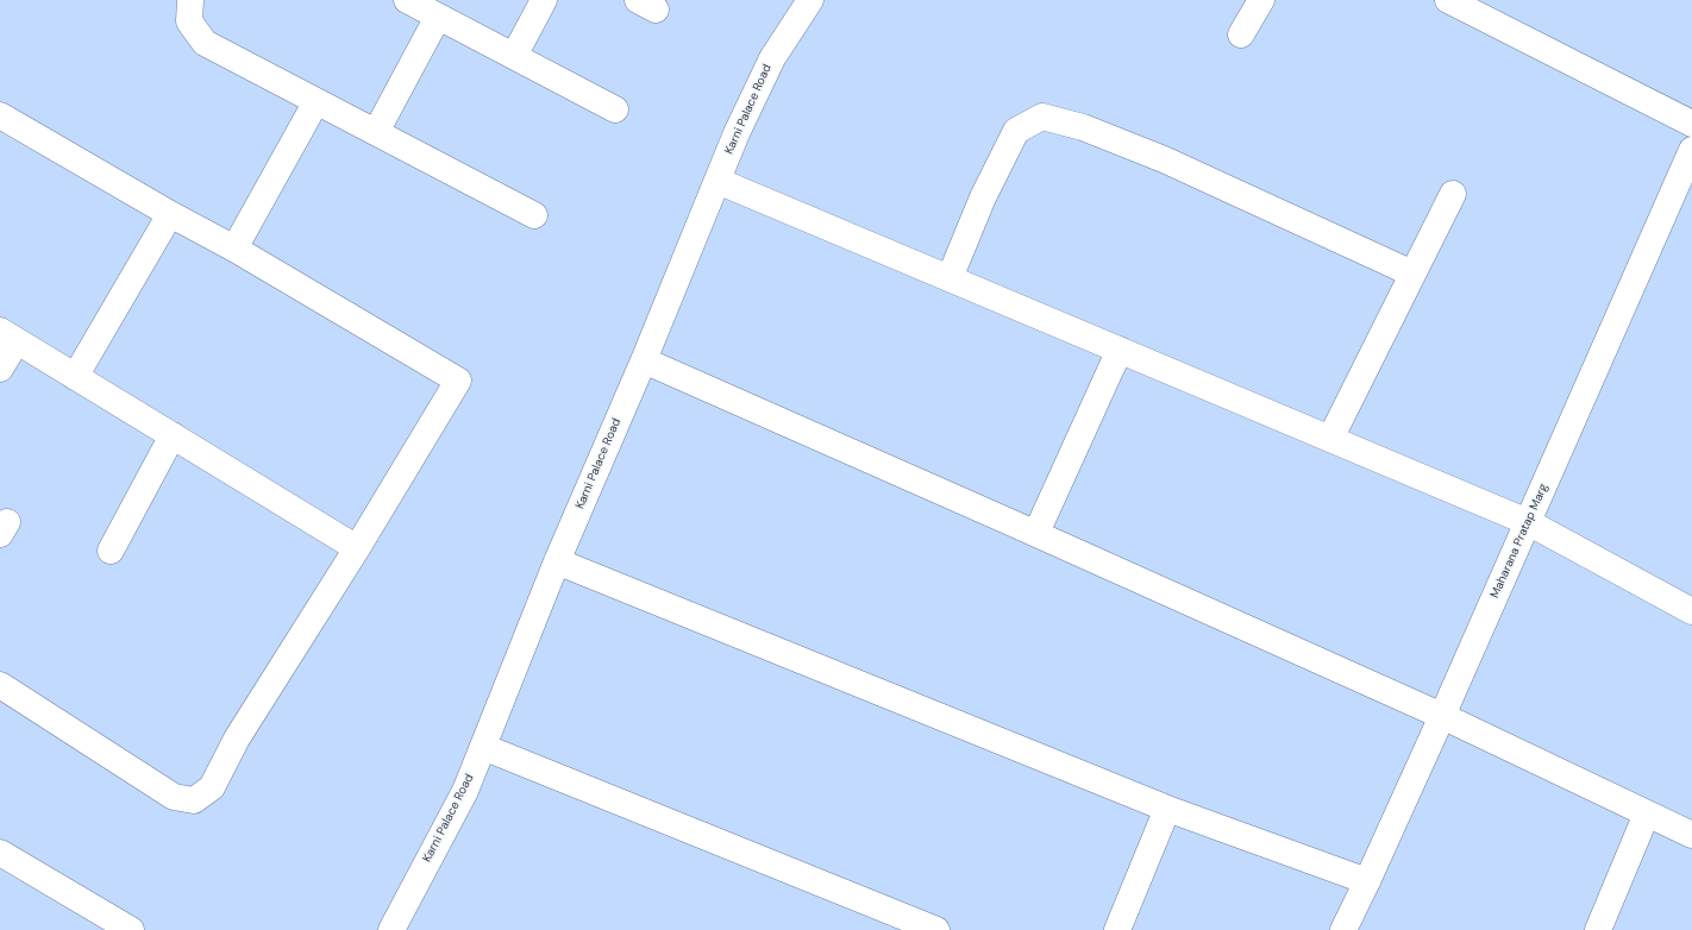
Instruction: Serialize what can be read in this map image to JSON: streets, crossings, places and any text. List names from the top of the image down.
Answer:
{
  "streets": {
    "street": ["Karni Palace Road", "Maharana Pratap Marg"]
  }
}
